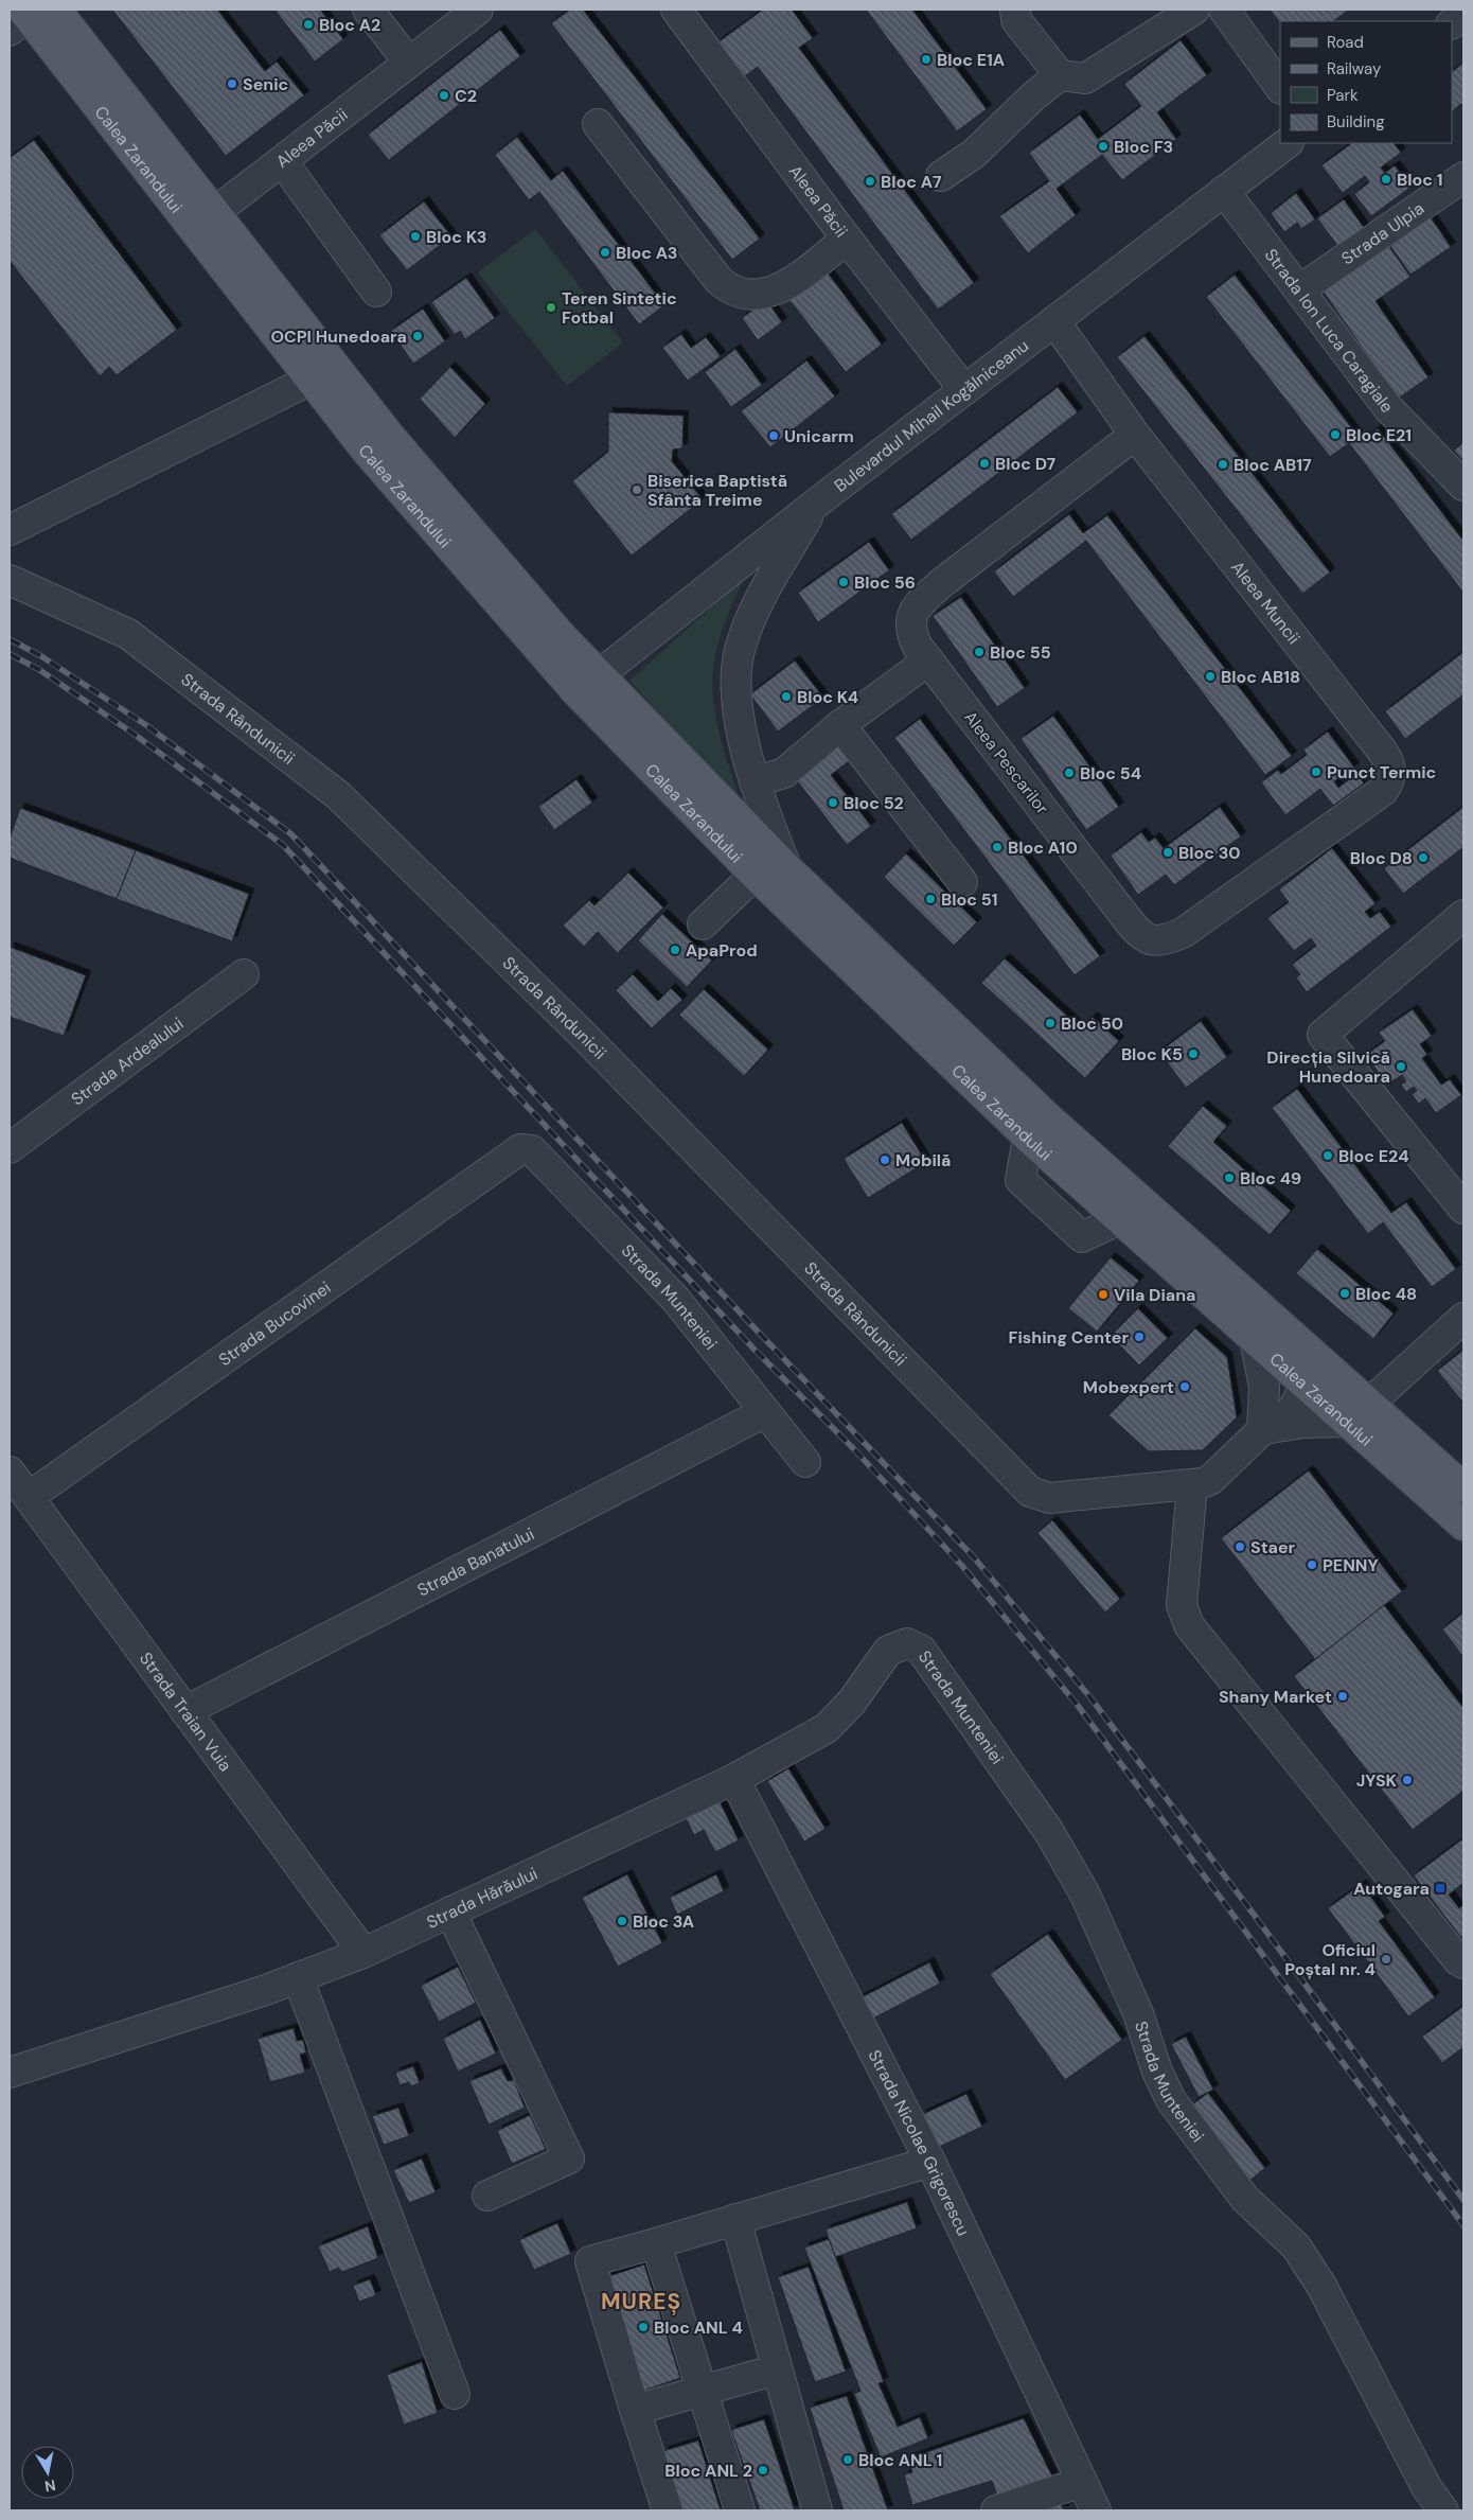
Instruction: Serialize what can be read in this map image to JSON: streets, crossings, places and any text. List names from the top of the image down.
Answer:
{
  "streets": {
    "main road": ["Calea Zarandului"],
    "street": [
      "Aleea Păcii",
      "Strada Ulpia",
      "Strada Ion Luca Caragiale",
      "Bulevardul Mihail Kogălniceanu",
      "Aleea Muncii",
      "Strada Rândunicii",
      "Aleea Pescarilor",
      "Strada Ardealului",
      "Strada Munteniei",
      "Strada Bucovinei",
      "Strada Banatului",
      "Strada Traian Vuia",
      "Strada Hărăului",
      "Strada Nicolae Grigorescu"
    ]
  },
  "crossings": [
    ["Aleea Păcii", "Calea Zarandului"],
    ["Aleea Păcii", "Bulevardul Mihail Kogălniceanu"],
    ["Calea Zarandului", "Bulevardul Mihail Kogălniceanu"],
    ["Strada Ulpia", "Strada Ion Luca Caragiale"],
    ["Strada Ion Luca Caragiale", "Bulevardul Mihail Kogălniceanu"],
    ["Bulevardul Mihail Kogălniceanu", "Aleea Muncii"],
    ["Aleea Muncii", "Aleea Pescarilor"],
    ["Strada Munteniei", "Strada Bucovinei"],
    ["Strada Munteniei", "Strada Banatului"],
    ["Strada Munteniei", "Strada Hărăului"],
    ["Strada Bucovinei", "Strada Traian Vuia"],
    ["Strada Banatului", "Strada Traian Vuia"],
    ["Strada Traian Vuia", "Strada Hărăului"],
    ["Strada Hărăului", "Strada Nicolae Grigorescu"]
  ],
  "districts": ["MUREȘ"],
  "places": {
    "other": [
      "Bloc A2",
      "Bloc E1A",
      "Senic",
      "C2",
      "Bloc F3",
      "Bloc 1",
      "Bloc A7",
      "Bloc K3",
      "Bloc A3",
      "Teren Sintetic Fotbal",
      "OCPI Hunedoara",
      "Bloc E21",
      "Unicarm",
      "Bloc D7",
      "Bloc AB17",
      "Biserica Baptistă Sfânta Treime",
      "Bloc 56",
      "Bloc 55",
      "Bloc AB18",
      "Bloc K4",
      "Punct Termic",
      "Bloc 54",
      "Bloc 52",
      "Bloc A10",
      "Bloc 30",
      "Bloc D8",
      "Bloc 51",
      "ApaProd",
      "Bloc 50",
      "Bloc K5",
      "Direcția Silvică Hunedoara",
      "Bloc E24",
      "Mobilă",
      "Bloc 49",
      "Bloc 48",
      "Vila Diana",
      "Fishing Center",
      "Mobexpert",
      "Staer",
      "PENNY",
      "Shany Market",
      "JYSK",
      "Bloc 3A",
      "Oficiul Poștal nr. 4",
      "Bloc ANL 4",
      "Bloc ANL 1",
      "Bloc ANL 2"
    ],
    "transit": ["Autogara"]
  },
  "legend": [
    "Road",
    "Railway",
    "Park",
    "Building"
  ],
  "north": "bottom"
}
